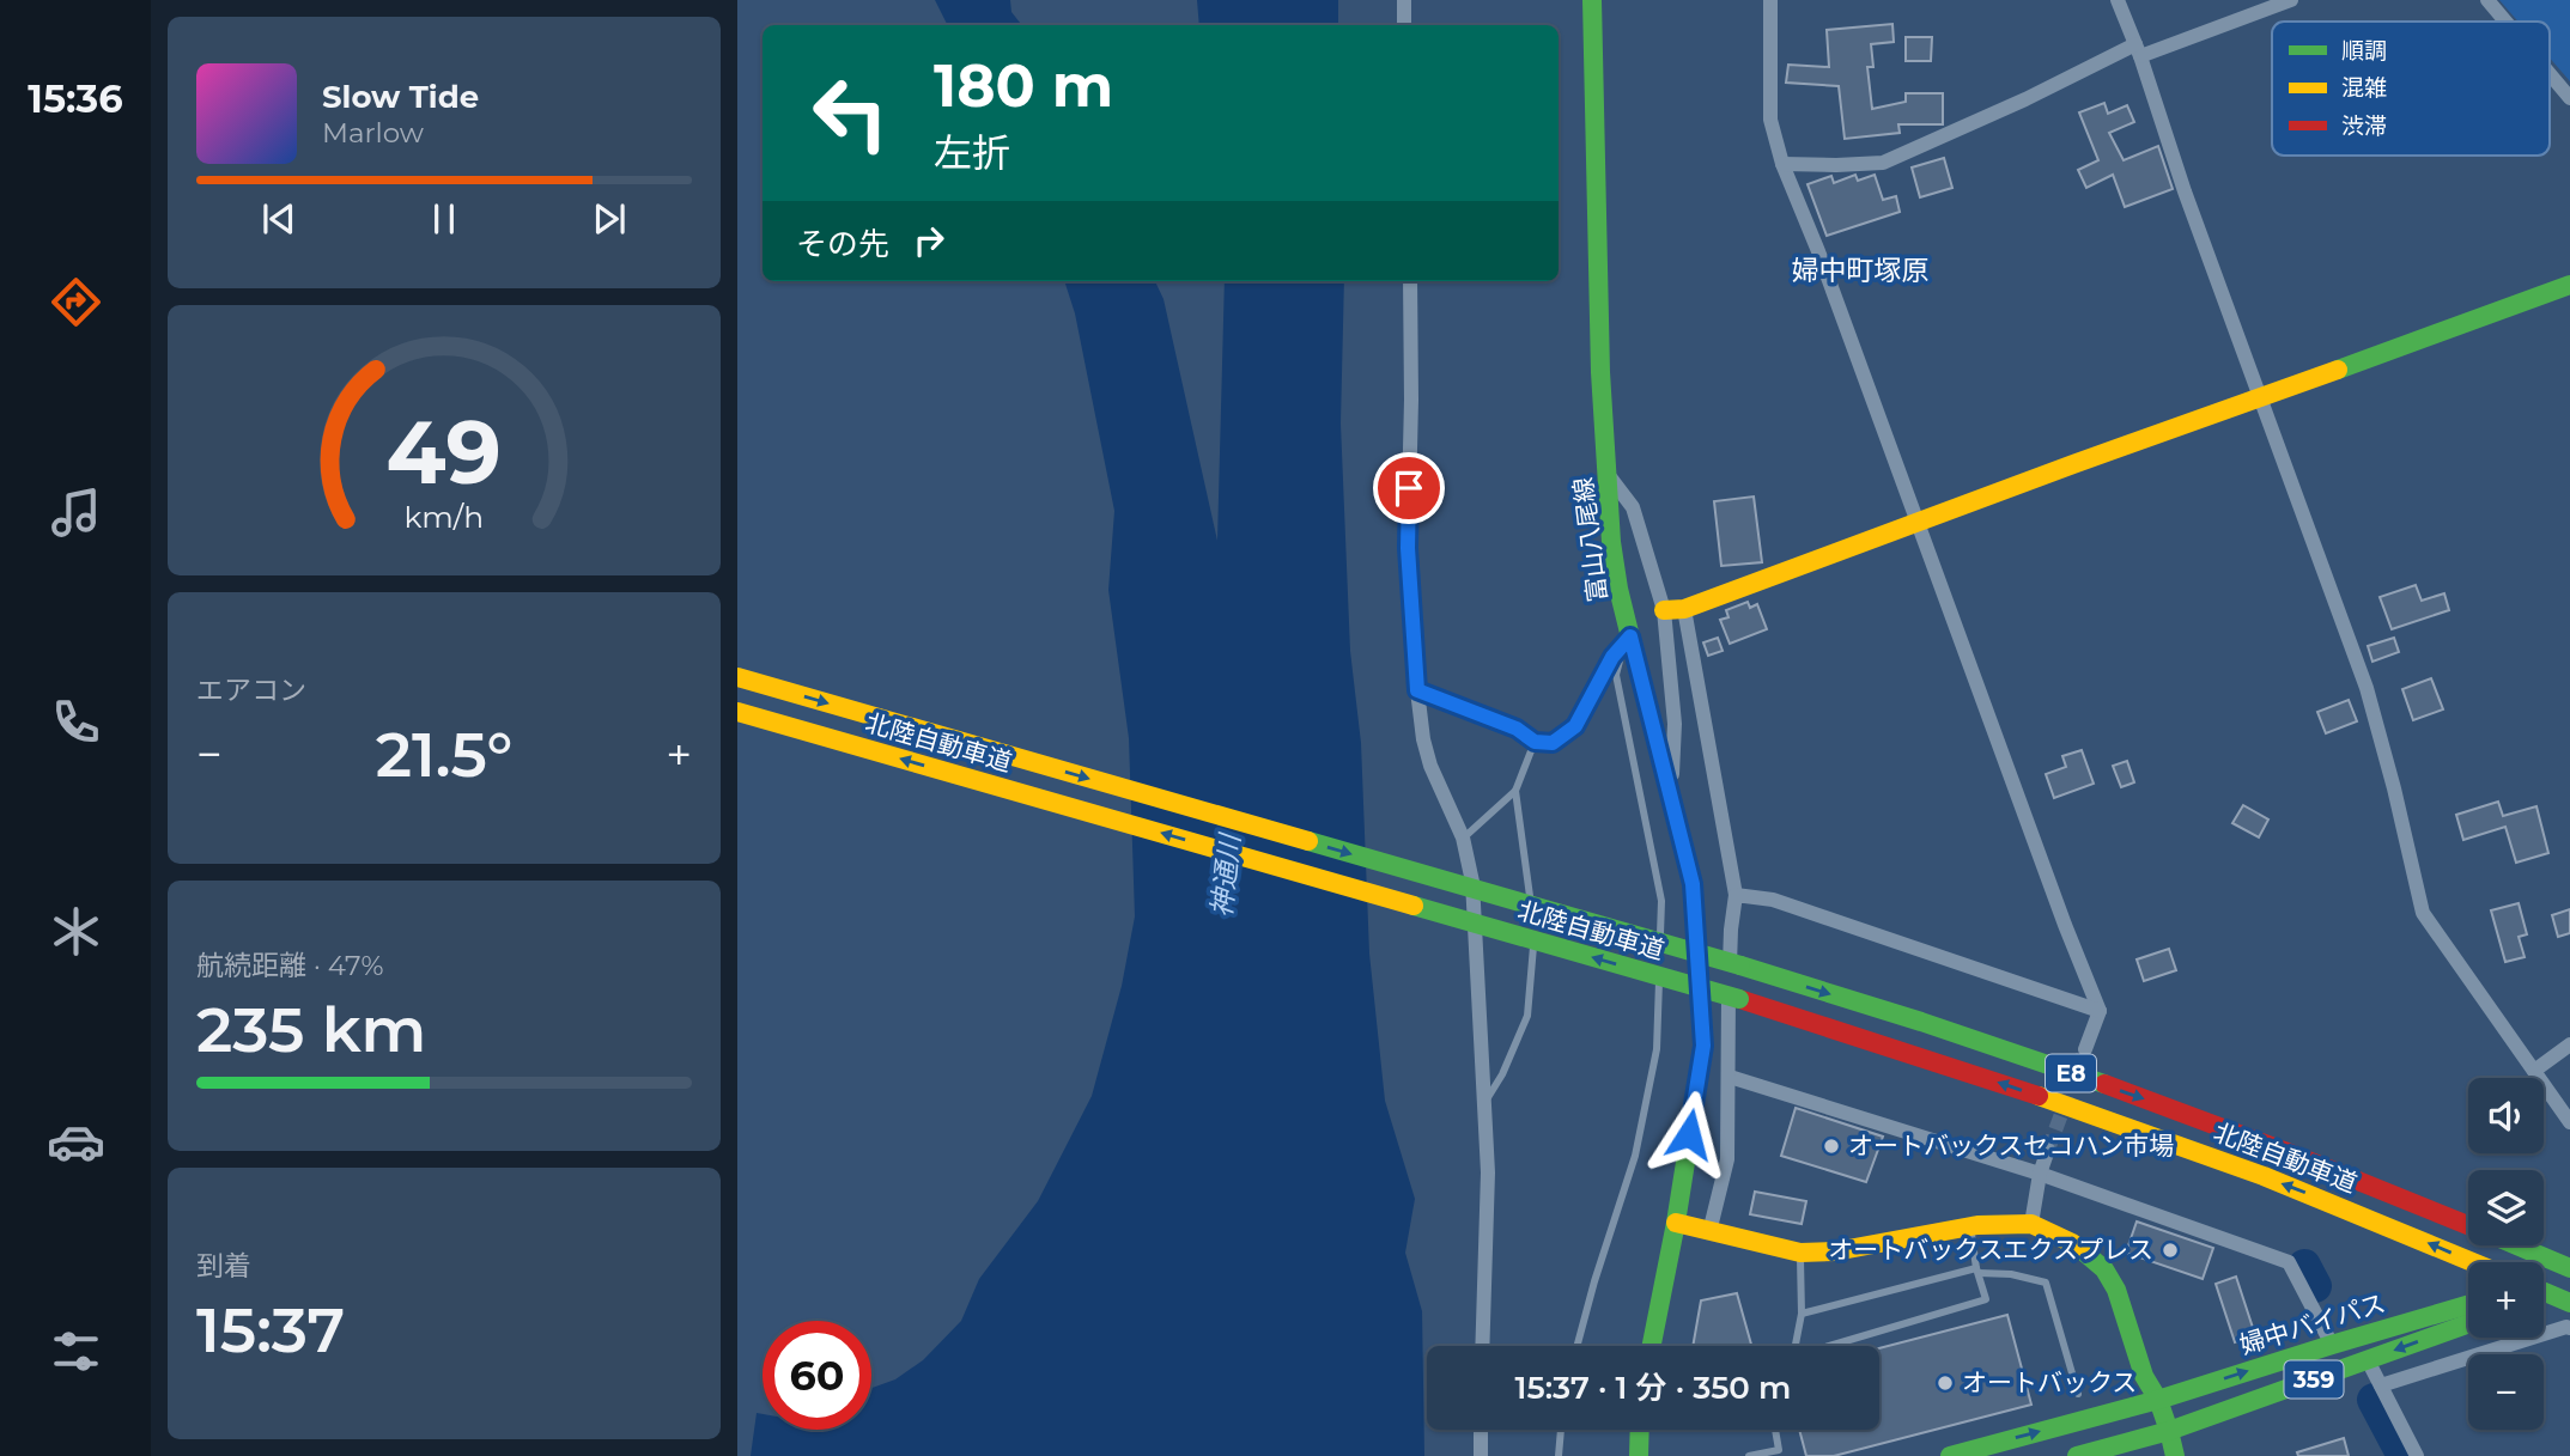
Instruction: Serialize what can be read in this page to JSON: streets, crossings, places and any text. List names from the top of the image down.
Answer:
{
  "streets": {
    "main road": [
      "富山八尾線",
      "北陸自動車道",
      "E8",
      "婦中バイパス",
      "359"
    ]
  },
  "crossings": [
    ["婦中バイパス", "359"]
  ],
  "districts": ["婦中町塚原"],
  "water": ["神通川"],
  "places": ["オートバックスセコハン市場", "オートバックスエクスプレス", "オートバックス"],
  "legend": ["順調", "混雑", "渋滞"],
  "page": {
    "tabs": "15:36",
    "turn": ["180 m", "左折"],
    "song": ["Slow Tide", "Marlow"],
    "then": "その先",
    "tile": [
      "エアコン",
      ["航続距離 · 47%", "235 km"],
      ["到着", "15:37"]
    ],
    "heat": ["−", "21.5°", "+"],
    "map_buttons": ["+", "−"],
    "limit": "60",
    "trip": "15:37 · 1 分 · 350 m",
    "gauge": ["49", "km/h"]
  }
}
